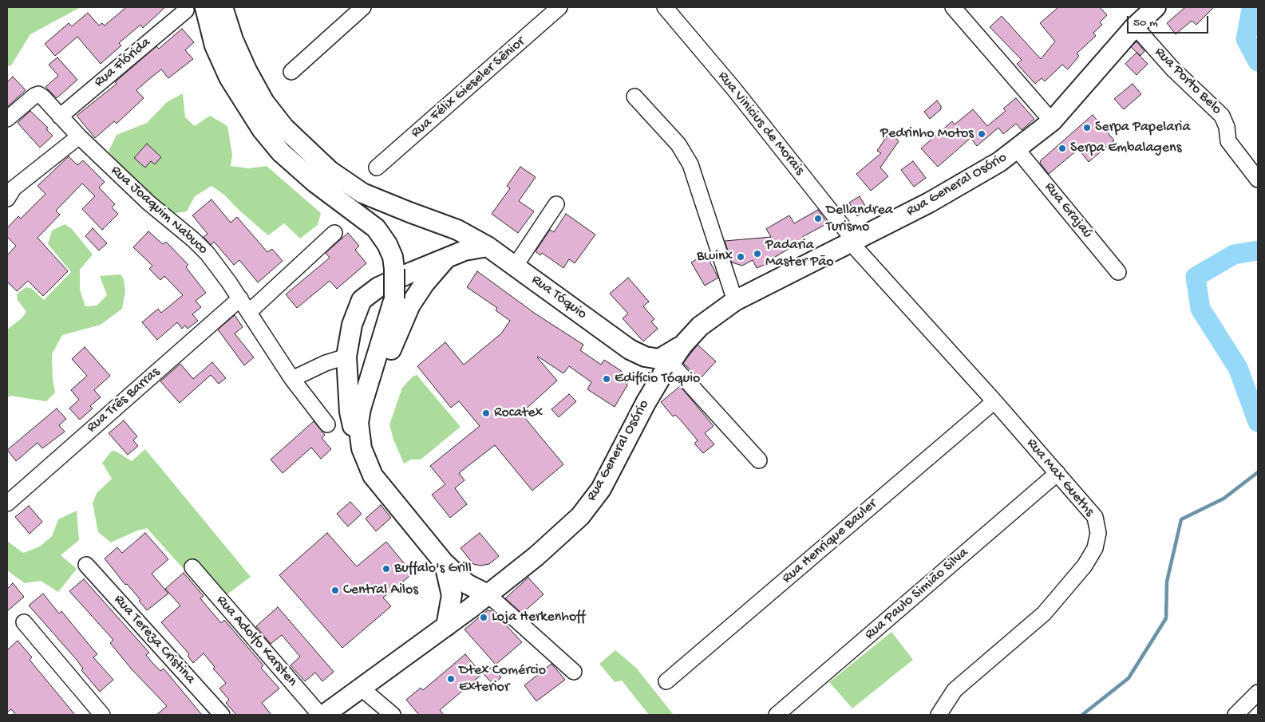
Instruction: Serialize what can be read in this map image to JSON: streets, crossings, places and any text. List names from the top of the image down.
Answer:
{
  "streets": {
    "main road": ["Rua General Osório", "Rua Tóquio"],
    "street": [
      "Rua Flórida",
      "Rua Porto Belo",
      "Rua Félix Gieseler Sênior",
      "Rua Vinicius de Morais",
      "Rua Joaquim Nabuco",
      "Rua Grajaú",
      "Rua Três Barras",
      "Rua Max Gueths",
      "Rua Henrique Bauler",
      "Rua Paulo Simião Silva",
      "Rua Tereza Cristina",
      "Rua Adolfo Karsten"
    ]
  },
  "crossings": [
    ["Rua Flórida", "Rua Joaquim Nabuco"],
    ["Rua Porto Belo", "Rua General Osório"],
    ["Rua Vinicius de Morais", "Rua General Osório"],
    ["Rua Vinicius de Morais", "Rua Max Gueths"],
    ["Rua General Osório", "Rua Grajaú"],
    ["Rua General Osório", "Rua Tóquio"],
    ["Rua General Osório", "Rua Max Gueths"],
    ["Rua Joaquim Nabuco", "Rua Três Barras"],
    ["Rua Max Gueths", "Rua Henrique Bauler"],
    ["Rua Max Gueths", "Rua Paulo Simião Silva"]
  ],
  "places": [
    "Serpa Papelaria",
    "Pedrinho Motos",
    "Serpa Embalagens",
    "Dellandrea Turismo",
    "Padaria Master Pão",
    "Bwinx",
    "Edifício Tóquio",
    "Rocatex",
    "Buffalo's Grill",
    "Central Ailos",
    "Loja Herkenhoff",
    "Dtex Comércio Exterior"
  ],
  "scale_bar": "50 m"
}
